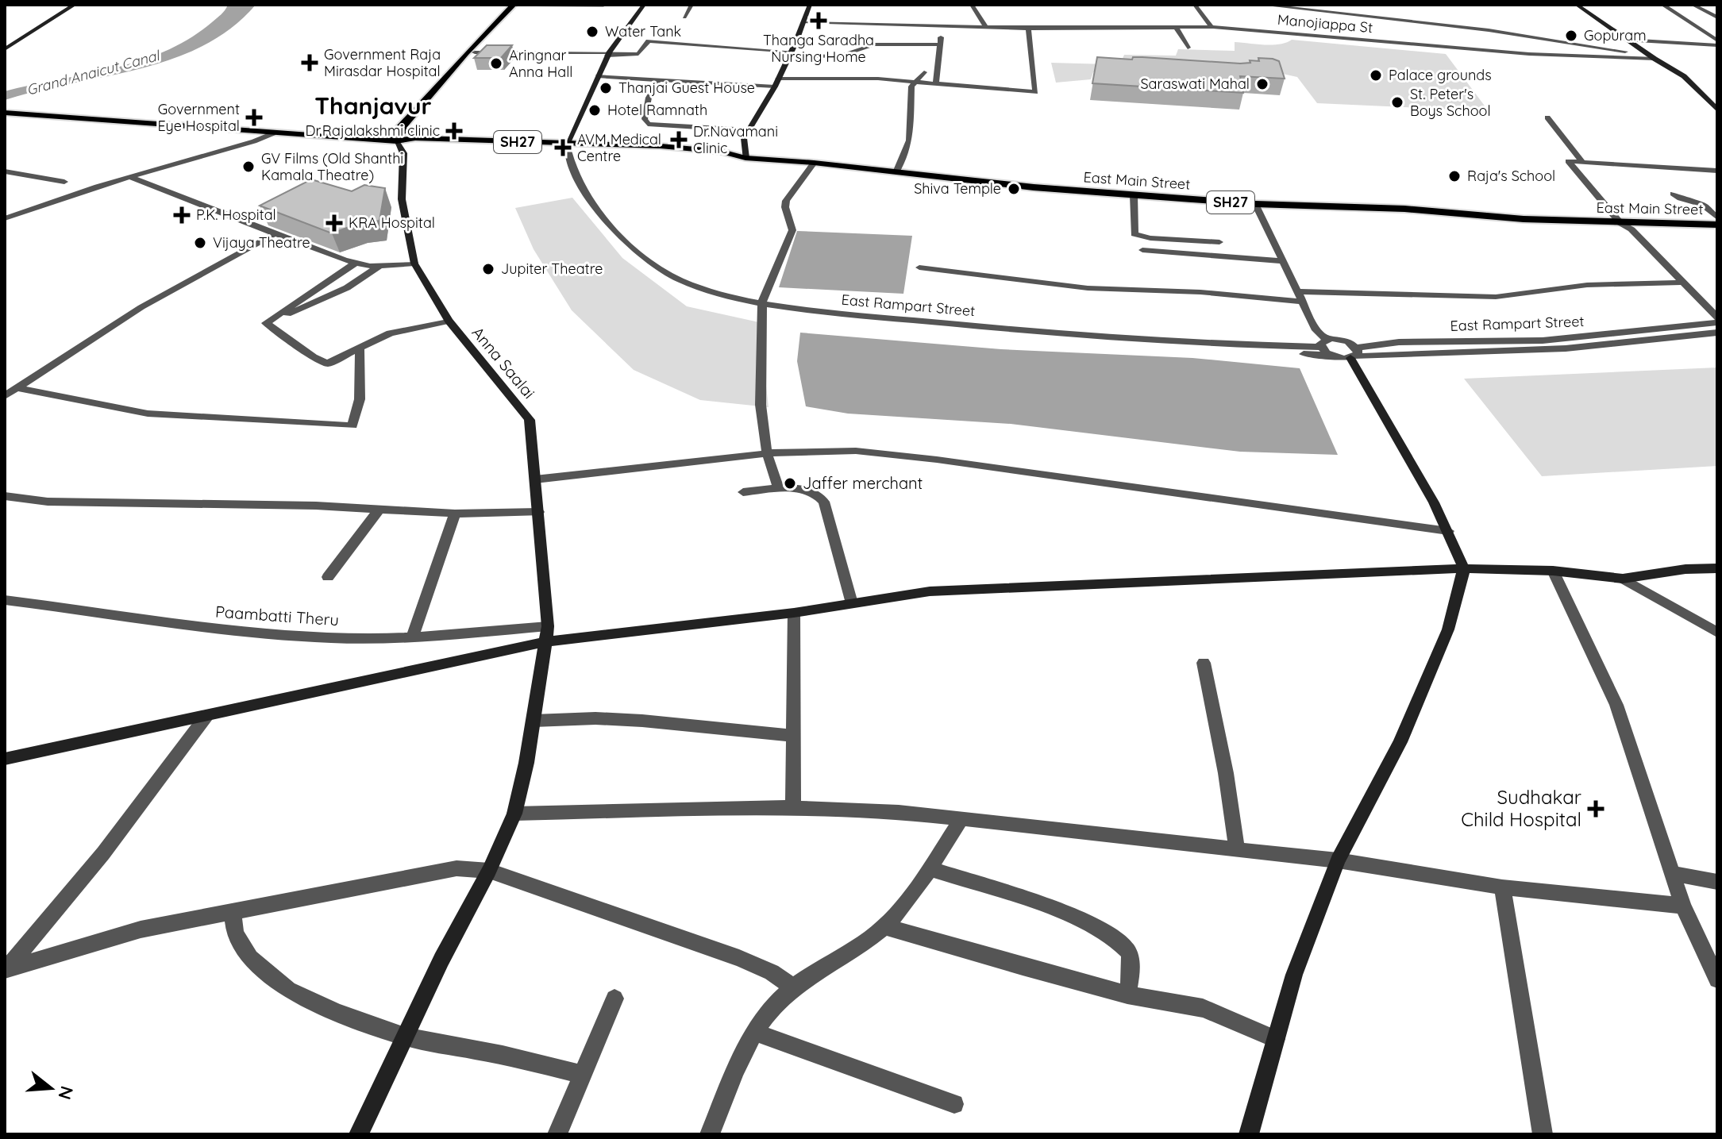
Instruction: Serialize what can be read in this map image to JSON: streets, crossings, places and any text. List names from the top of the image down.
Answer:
{
  "streets": {
    "main road": ["SH27", "East Main Street"],
    "street": [
      "Manojiappa St",
      "East Rampart Street",
      "Anna Saalai",
      "Paambatti Theru"
    ]
  },
  "crossings": [
    ["SH27", "East Main Street"],
    ["SH27", "East Rampart Street"],
    ["SH27", "Anna Saalai"],
    ["Anna Saalai", "Paambatti Theru"]
  ],
  "districts": ["Thanjavur"],
  "water": ["Grand Anaicut Canal"],
  "places": {
    "health": [
      "Thanga Saradha Nursing Home",
      "Government Raja Mirasdar Hospital",
      "Government Eye Hospital",
      "Dr.Rajalakshmi clinic",
      "Dr.Navamani Clinic",
      "AVM Medical Centre",
      "P.K. Hospital",
      "KRA Hospital",
      "Sudhakar Child Hospital"
    ],
    "other": [
      "Water Tank",
      "Gopuram",
      "Aringnar Anna Hall",
      "Palace grounds",
      "Saraswati Mahal",
      "Thanjai Guest House",
      "St. Peter's Boys School",
      "Hotel Ramnath",
      "GV Films (Old Shanthi Kamala Theatre)",
      "Raja's School",
      "Shiva Temple",
      "Vijaya Theatre",
      "Jupiter Theatre",
      "Jaffer merchant"
    ]
  },
  "north": "right"
}
